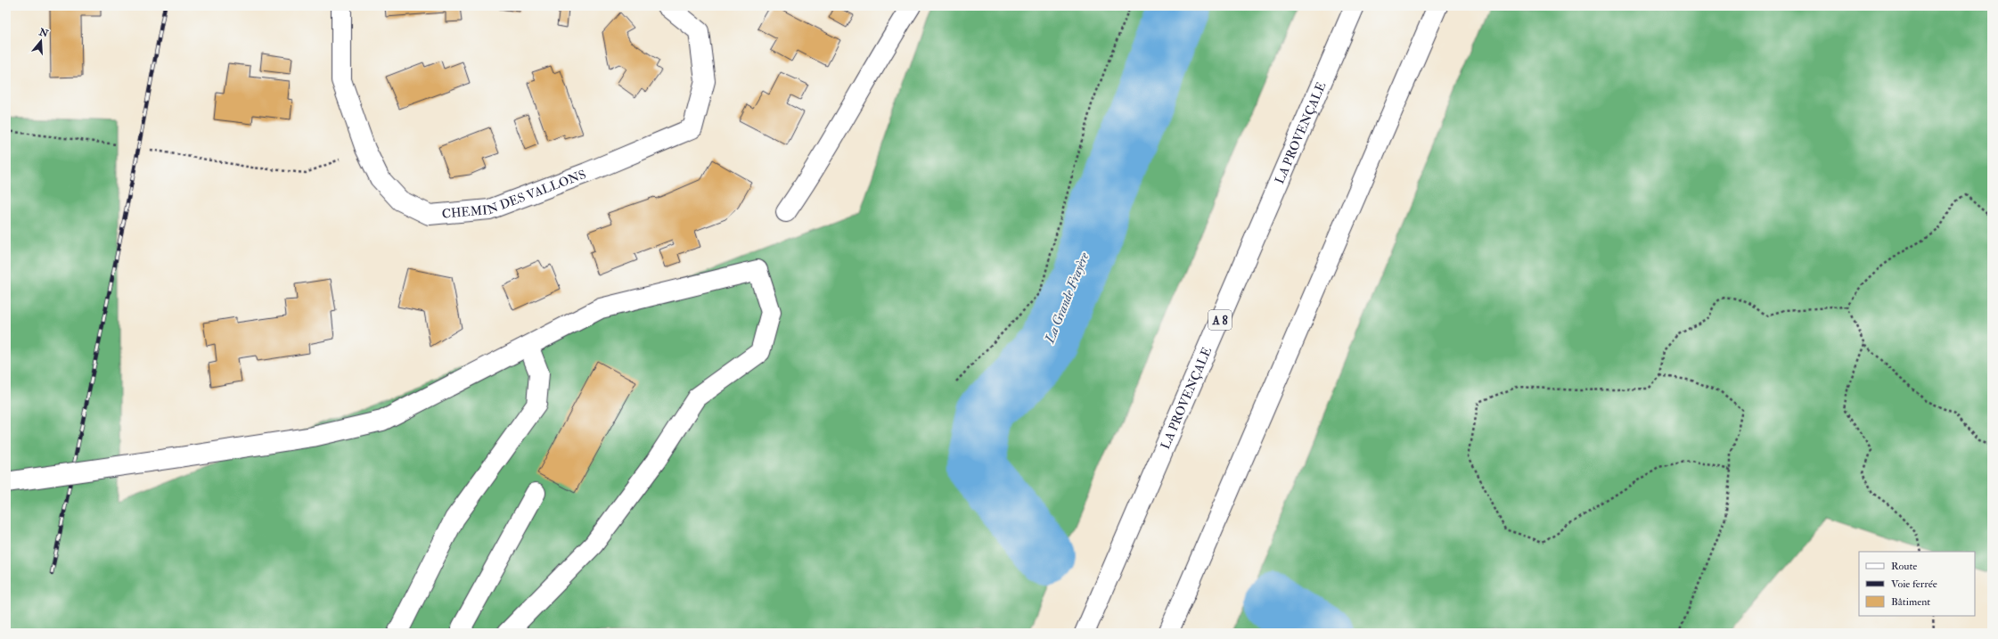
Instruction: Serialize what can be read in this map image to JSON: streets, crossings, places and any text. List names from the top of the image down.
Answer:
{
  "streets": {
    "main road": ["LA PROVENÇALE", "CHEMIN DES VALLONS", "A 8"]
  },
  "water": ["La Grande Frayère"],
  "legend": ["Route", "Voie ferrée", "Bâtiment"],
  "north": "top"
}
